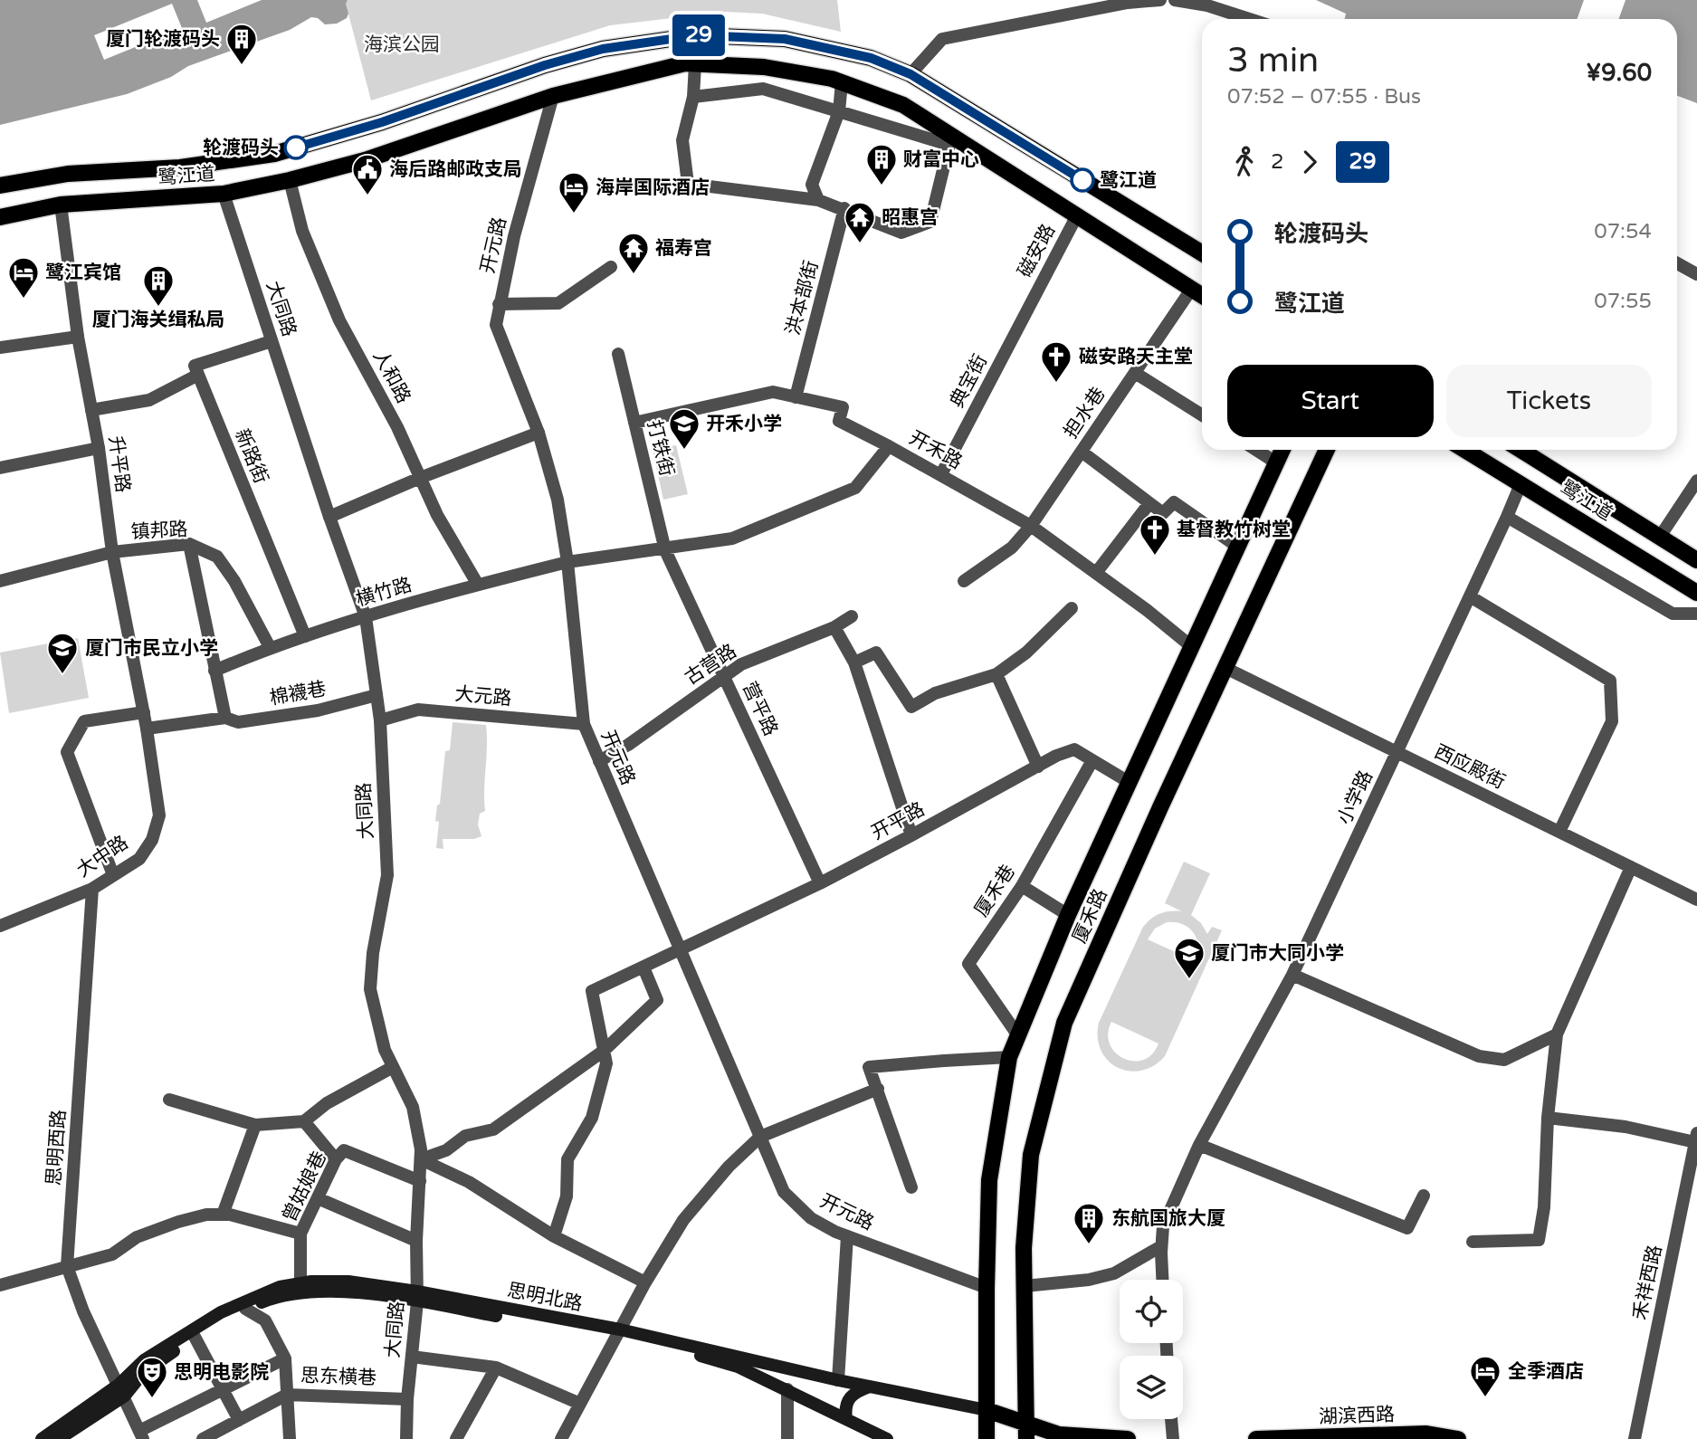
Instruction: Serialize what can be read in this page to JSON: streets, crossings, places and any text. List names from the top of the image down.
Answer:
{
  "streets": {
    "main road": [
      "鹭江道",
      "厦禾路",
      "思明北路",
      "湖滨西路"
    ],
    "street": [
      "开元路",
      "磁安路",
      "洪本部街",
      "大同路",
      "人和路",
      "典宝街",
      "担水巷",
      "打铁街",
      "开禾路",
      "新路街",
      "升平路",
      "镇邦路",
      "横竹路",
      "古营路",
      "棉襪巷",
      "大元路",
      "营平路",
      "西应殿街",
      "小学路",
      "开平路",
      "大中路",
      "厦禾巷",
      "思明西路",
      "曾姑娘巷",
      "禾祥西路",
      "思东横巷"
    ]
  },
  "crossings": [
    ["鹭江道", "开元路"],
    ["鹭江道", "磁安路"],
    ["鹭江道", "大同路"],
    ["鹭江道", "人和路"],
    ["鹭江道", "担水巷"],
    ["鹭江道", "升平路"],
    ["鹭江道", "小学路"],
    ["开元路", "开禾路"],
    ["开元路", "横竹路"],
    ["开元路", "古营路"],
    ["开元路", "大元路"],
    ["开元路", "开平路"],
    ["开元路", "厦禾路"],
    ["磁安路", "典宝街"],
    ["大同路", "横竹路"],
    ["大同路", "棉襪巷"],
    ["大同路", "大元路"],
    ["大同路", "曾姑娘巷"],
    ["大同路", "思明北路"],
    ["大同路", "思东横巷"],
    ["人和路", "横竹路"],
    ["典宝街", "开禾路"],
    ["担水巷", "开禾路"],
    ["打铁街", "开禾路"],
    ["打铁街", "营平路"],
    ["开禾路", "横竹路"],
    ["开禾路", "营平路"],
    ["开禾路", "厦禾路"],
    ["新路街", "横竹路"],
    ["升平路", "镇邦路"],
    ["升平路", "棉襪巷"],
    ["升平路", "大中路"],
    ["镇邦路", "横竹路"],
    ["古营路", "营平路"],
    ["棉襪巷", "大中路"],
    ["营平路", "开平路"],
    ["西应殿街", "小学路"],
    ["西应殿街", "厦禾路"],
    ["开平路", "厦禾巷"],
    ["开平路", "厦禾路"],
    ["大中路", "思明西路"],
    ["厦禾巷", "厦禾路"],
    ["厦禾路", "思明北路"],
    ["思明西路", "思明北路"],
    ["曾姑娘巷", "思明北路"]
  ],
  "parks": ["海滨公园"],
  "places": {
    "building": [
      "厦门轮渡码头",
      "财富中心",
      "厦门海关缉私局",
      "东航国旅大厦"
    ],
    "other": ["轮渡码头", "鹭江道"],
    "public building": ["海后路邮政支局"],
    "hotel": ["海岸国际酒店", "鹭江宾馆", "全季酒店"],
    "temple": ["昭惠宫", "福寿宫"],
    "church": ["磁安路天主堂", "基督教竹树堂"],
    "school or university": ["开禾小学", "厦门市民立小学", "厦门市大同小学"],
    "theatre": ["思明电影院"]
  },
  "lines": ["bus line 29"],
  "page": {
    "on_map": "29",
    "heading": ["3 min", "07:52 – 07:55 · Bus", "¥9.60"],
    "legs": ["2", "29"],
    "list": [
      {
        "name": "轮渡码头",
        "value": "07:54"
      },
      {
        "name": "鹭江道",
        "value": "07:55"
      }
    ],
    "buttons": ["Start", "Tickets"]
  }
}
